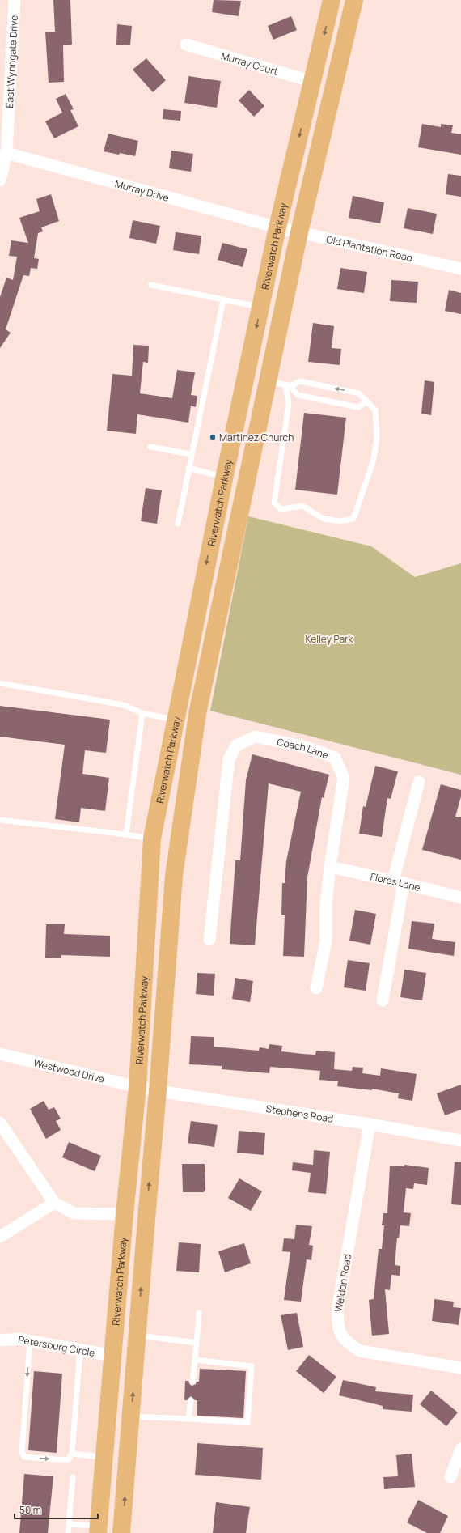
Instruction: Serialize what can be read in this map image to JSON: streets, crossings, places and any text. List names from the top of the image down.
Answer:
{
  "streets": {
    "main road": ["Riverwatch Parkway"],
    "street": [
      "East Wynngate Drive",
      "Murray Court",
      "Murray Drive",
      "Old Plantation Road",
      "Coach Lane",
      "Flores Lane",
      "Westwood Drive",
      "Stephens Road",
      "Weldon Road",
      "Petersburg Circle"
    ]
  },
  "crossings": [
    ["East Wynngate Drive", "Murray Drive"],
    ["Murray Court", "Riverwatch Parkway"],
    ["Murray Drive", "Riverwatch Parkway"],
    ["Murray Drive", "Old Plantation Road"],
    ["Riverwatch Parkway", "Old Plantation Road"],
    ["Riverwatch Parkway", "Westwood Drive"],
    ["Riverwatch Parkway", "Stephens Road"],
    ["Riverwatch Parkway", "Petersburg Circle"],
    ["Coach Lane", "Flores Lane"],
    ["Westwood Drive", "Stephens Road"],
    ["Stephens Road", "Weldon Road"]
  ],
  "parks": ["Kelley Park"],
  "places": ["Martinez Church"],
  "scale_bar": "50 m"
}
